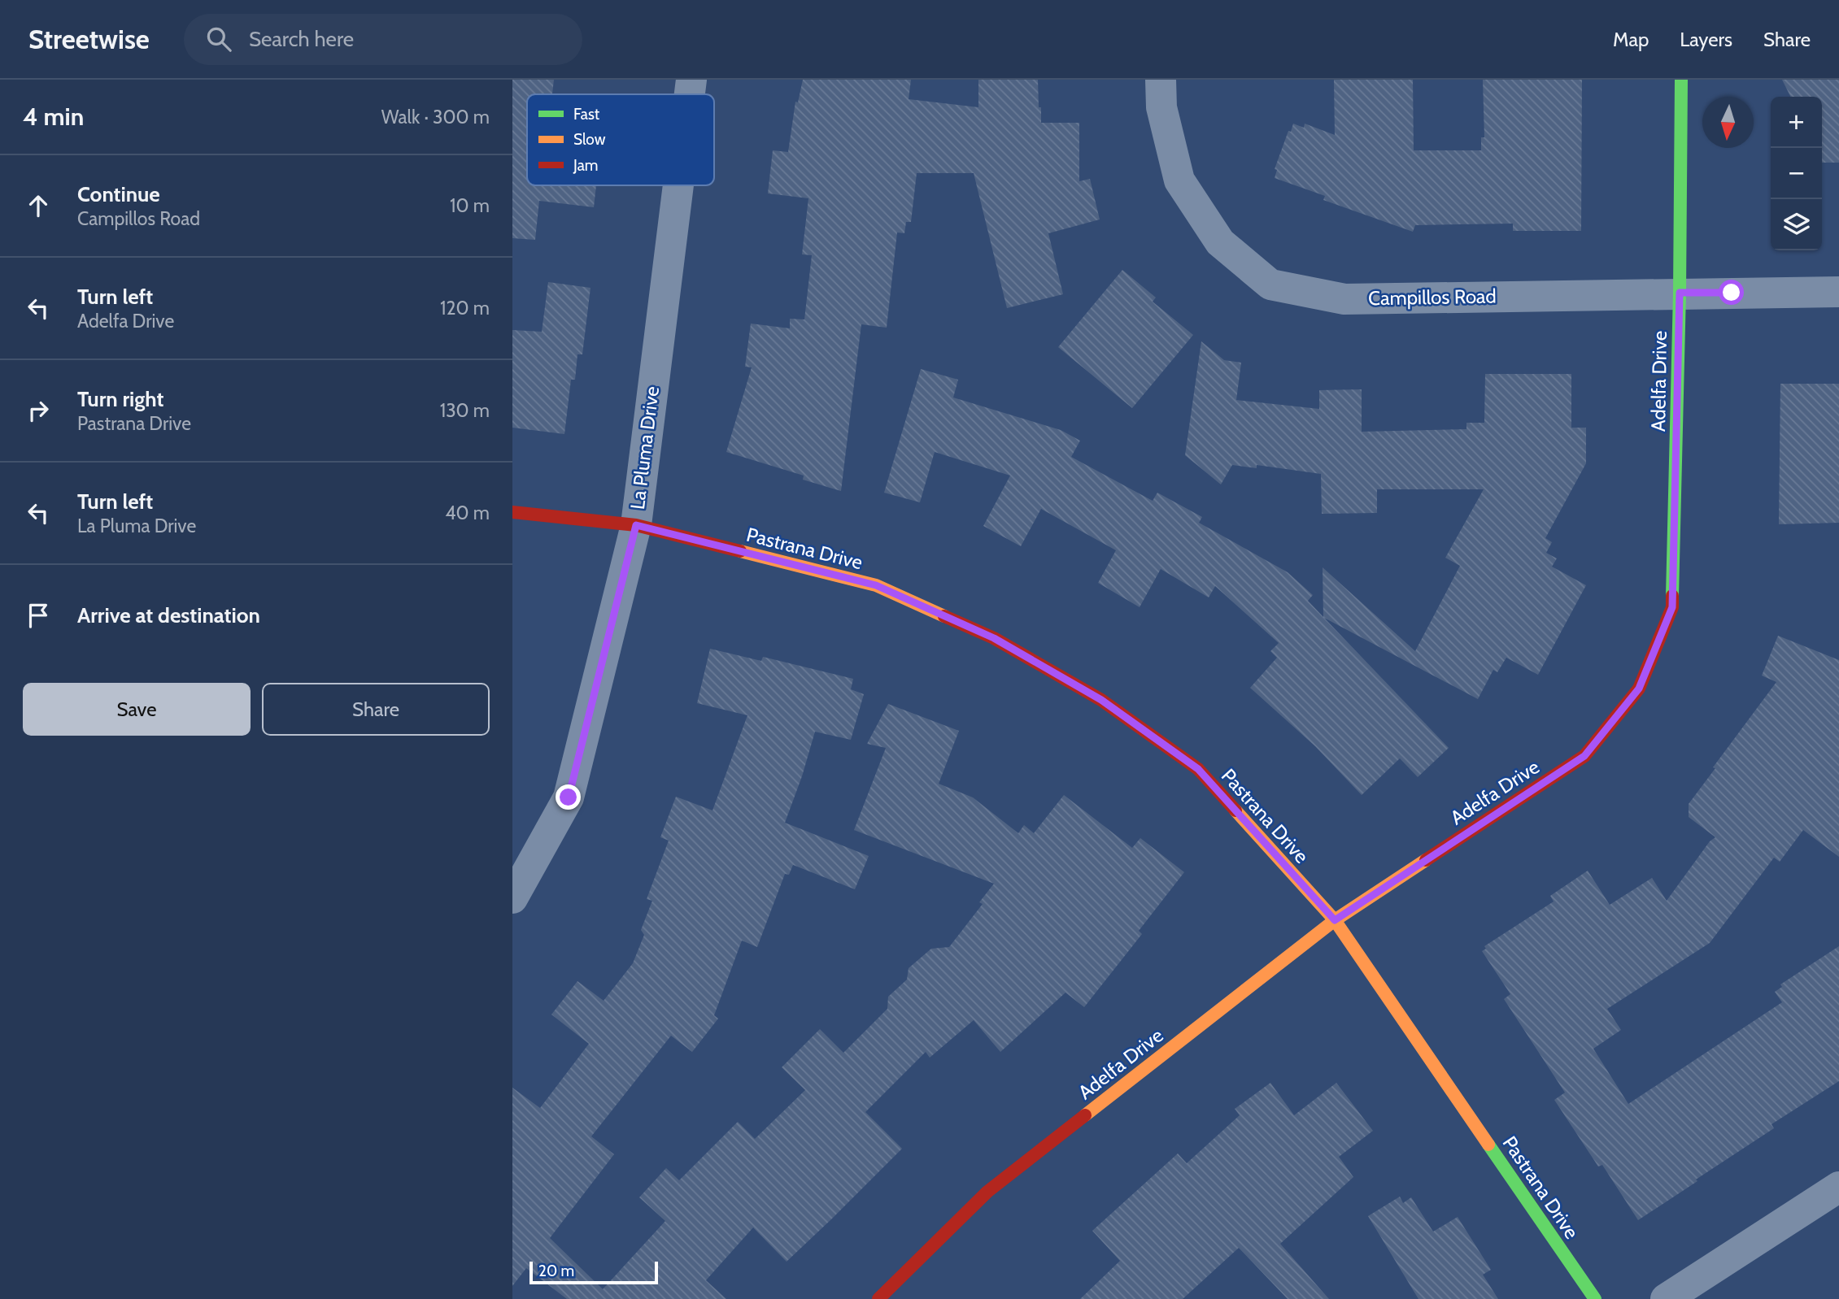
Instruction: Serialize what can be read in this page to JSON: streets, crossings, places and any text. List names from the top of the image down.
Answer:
{
  "streets": {
    "street": [
      "Campillos Road",
      "Adelfa Drive",
      "La Pluma Drive",
      "Pastrana Drive"
    ]
  },
  "crossings": [
    ["Campillos Road", "Adelfa Drive"],
    ["Adelfa Drive", "Pastrana Drive"],
    ["La Pluma Drive", "Pastrana Drive"]
  ],
  "legend": ["Fast", "Slow", "Jam"],
  "scale_bar": "20 m",
  "north": "bottom",
  "page": {
    "header": "Streetwise",
    "search": "Search here",
    "nav": ["Map", "Layers", "Share"],
    "heading": ["4 min", "Walk · 300 m"],
    "map_buttons": ["+", "−"],
    "list": [
      ["Continue", "Campillos Road", "10 m"],
      ["Turn left", "Adelfa Drive", "120 m"],
      ["Turn right", "Pastrana Drive", "130 m"],
      ["Turn left", "La Pluma Drive", "40 m"],
      "Arrive at destination"
    ],
    "buttons": ["Save", "Share"],
    "scale": "20 m"
  }
}
